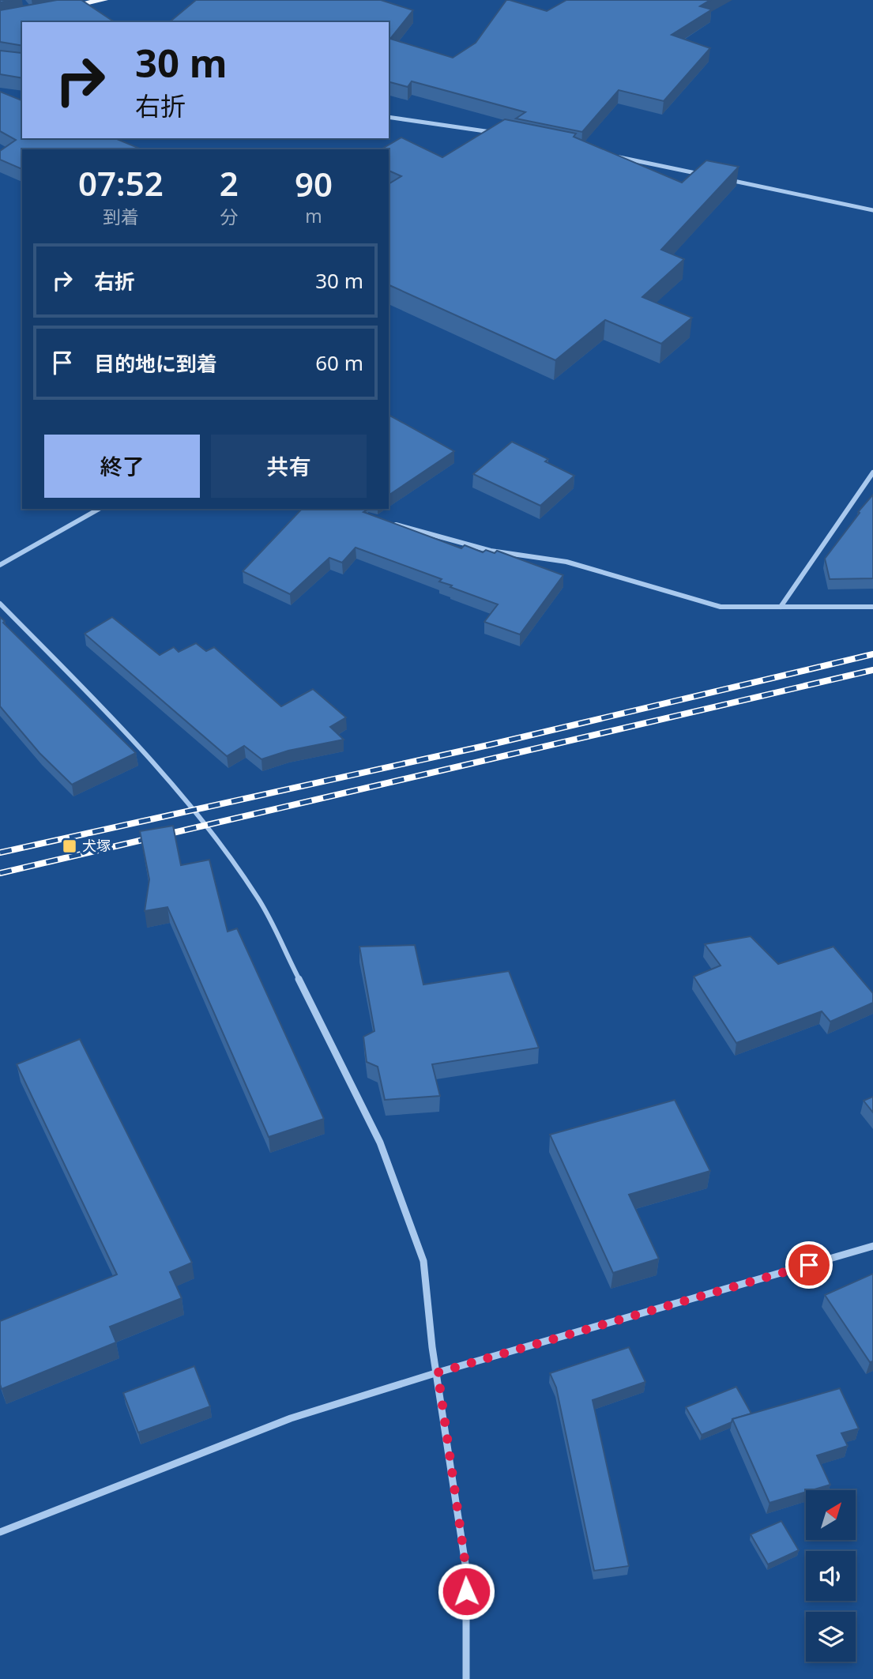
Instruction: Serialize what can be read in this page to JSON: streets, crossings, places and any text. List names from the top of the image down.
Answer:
{
  "places": {
    "transit": ["犬塚"]
  },
  "north": "top right",
  "page": {
    "turn": ["30 m", "右折"],
    "eta": [
      "07:52",
      "到着",
      "2",
      "分",
      "90",
      "m"
    ],
    "list": [
      {
        "name": "右折",
        "value": "30 m"
      },
      {
        "name": "目的地に到着",
        "value": "60 m"
      }
    ],
    "buttons": ["終了", "共有"]
  }
}
